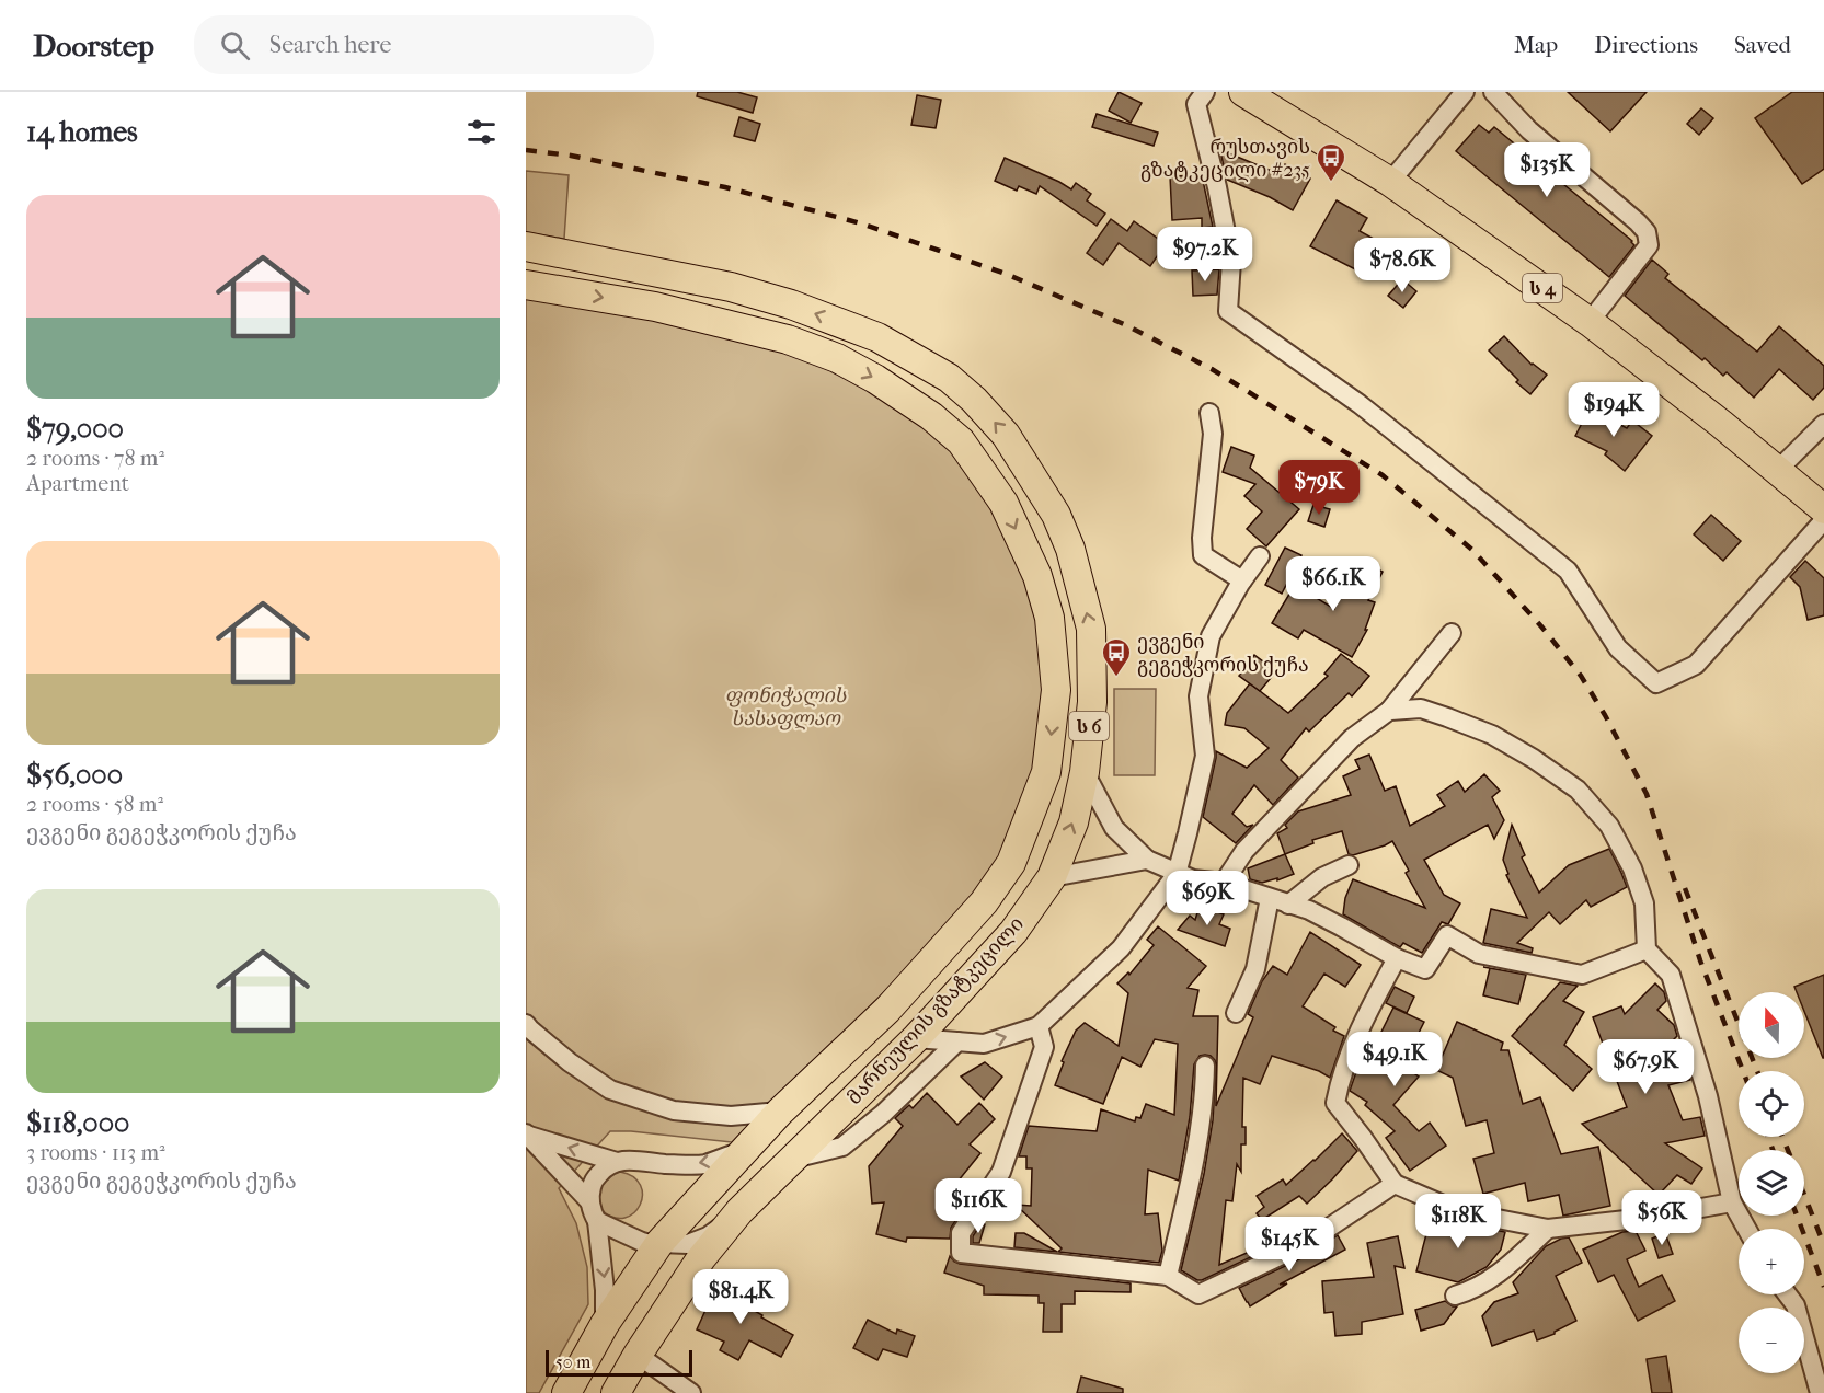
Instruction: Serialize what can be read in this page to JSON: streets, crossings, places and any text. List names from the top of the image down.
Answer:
{
  "streets": {
    "highway": ["ს 4", "ს 6", "მარნეულის გზატკეცილი"]
  },
  "parks": ["ფონიჭალის სასაფლაო"],
  "places": {
    "bus stop": ["რუსთავის გზატკეცილი #235", "ევგენი გეგეჭკორის ქუჩა"]
  },
  "scale_bar": "50 m",
  "north": "top",
  "page": {
    "header": "Doorstep",
    "search": "Search here",
    "nav": ["Map", "Directions", "Saved"],
    "heading": "14 homes",
    "price": [
      "$135K",
      "$97.2K",
      "$78.6K",
      "$194K",
      "$79K",
      "$66.1K",
      "$69K",
      "$49.1K",
      "$67.9K",
      "$116K",
      "$56K",
      "$118K",
      "$145K",
      "$81.4K"
    ],
    "list": [
      {
        "name": "$79,000",
        "note": "2 rooms · 78 m² · Apartment"
      },
      {
        "name": "$56,000",
        "note": "2 rooms · 58 m² · ევგენი გეგეჭკორის ქუჩა"
      },
      {
        "name": "$118,000",
        "note": "3 rooms · 113 m² · ევგენი გეგეჭკორის ქუჩა"
      }
    ],
    "map_buttons": ["+", "−"],
    "scale": "50 m"
  }
}
